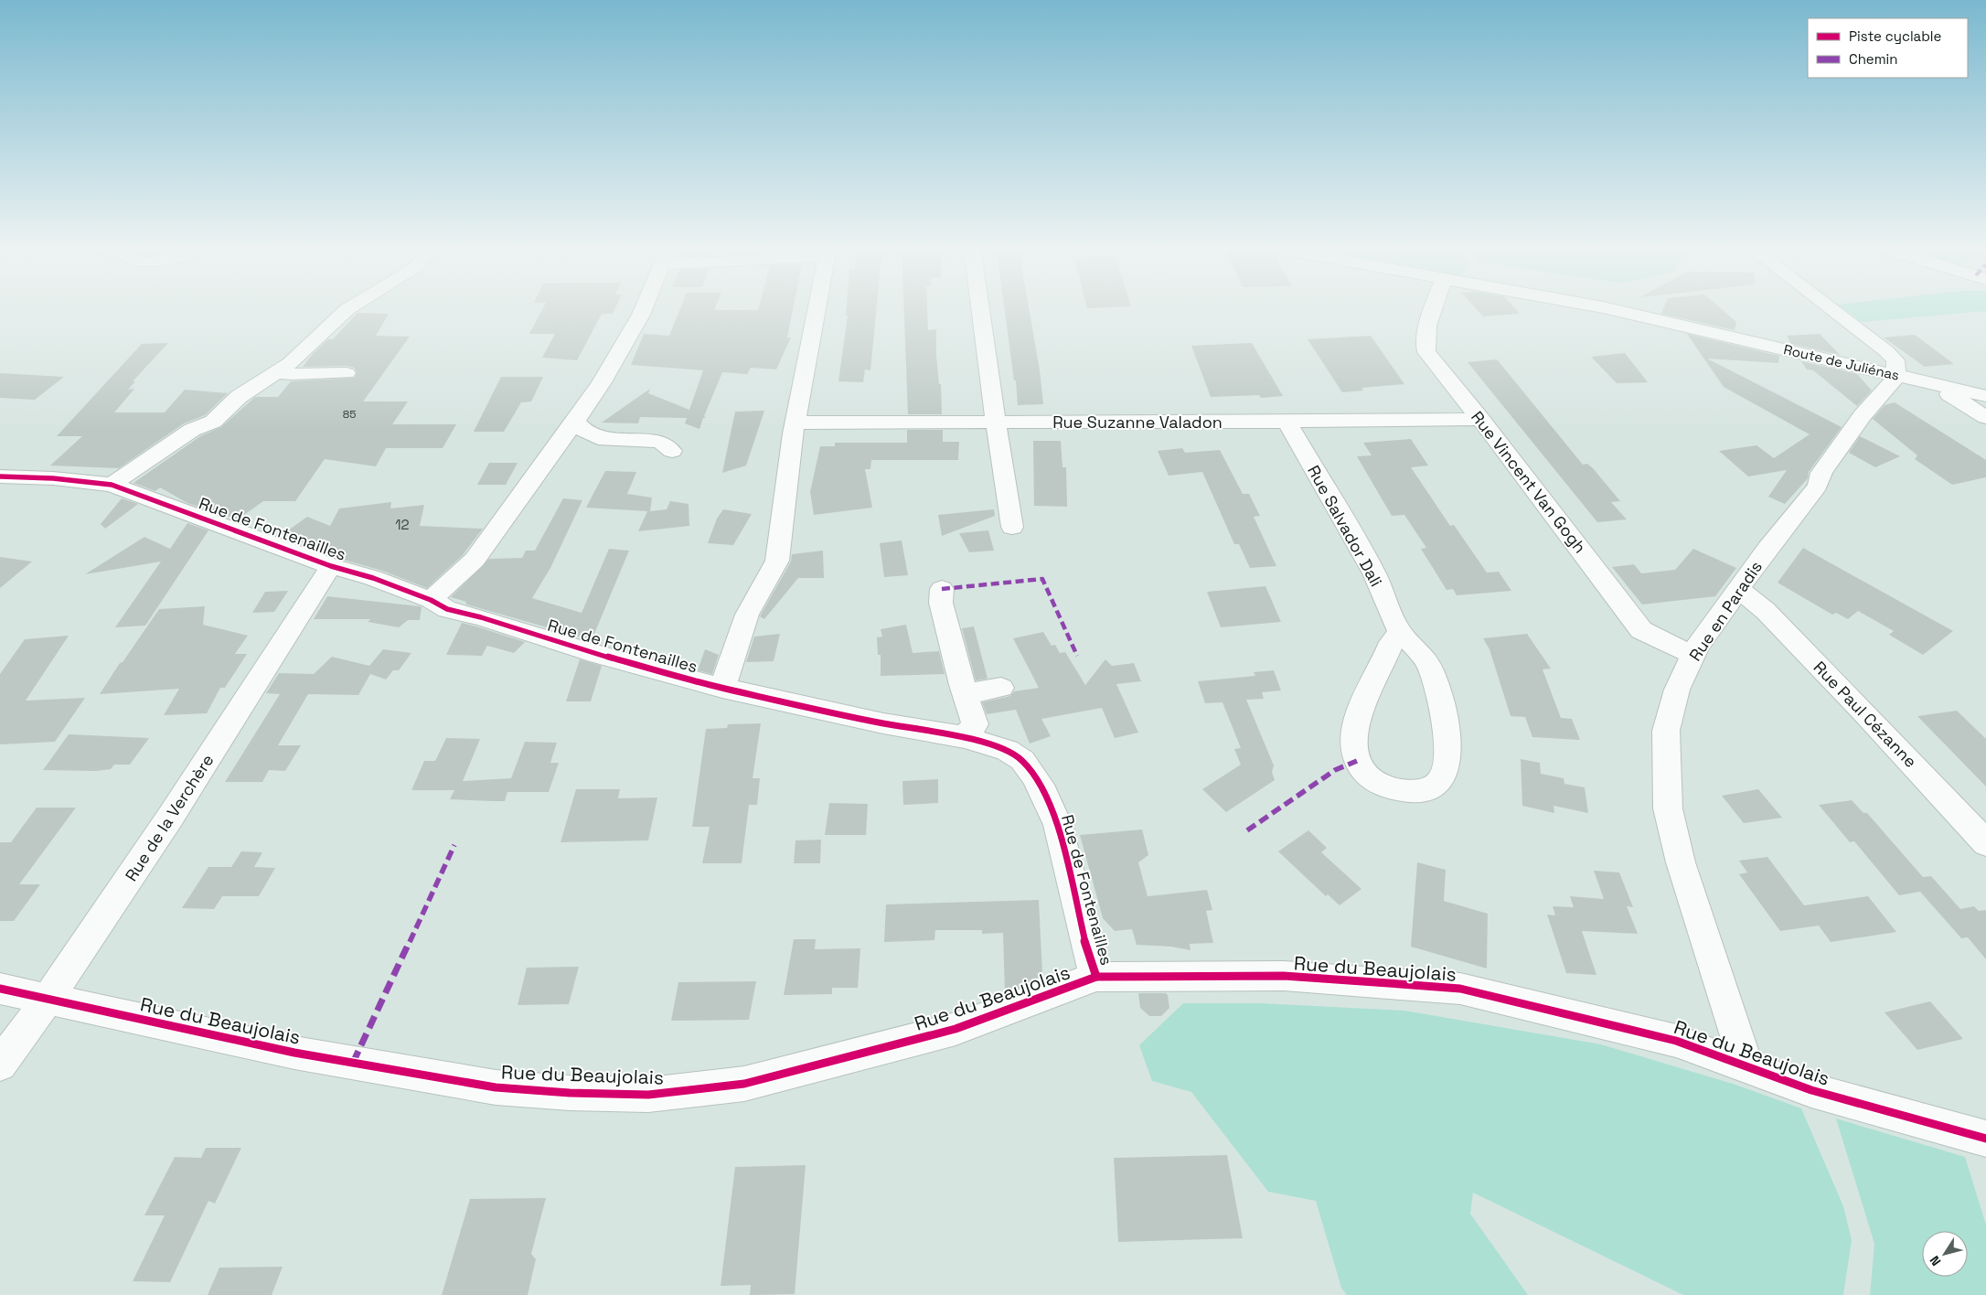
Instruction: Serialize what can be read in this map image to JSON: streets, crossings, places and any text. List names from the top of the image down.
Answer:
{
  "streets": {
    "street": [
      "Route de Juliénas",
      "Rue Suzanne Valadon",
      "Rue Vincent Van Gogh",
      "Rue Salvador Dali",
      "Rue de Fontenailles",
      "Rue en Paradis",
      "Rue Paul Cézanne",
      "Rue de la Verchère",
      "Rue du Beaujolais"
    ]
  },
  "crossings": [
    ["Route de Juliénas", "Rue en Paradis"],
    ["Rue Suzanne Valadon", "Rue Vincent Van Gogh"],
    ["Rue Suzanne Valadon", "Rue Salvador Dali"],
    ["Rue Vincent Van Gogh", "Rue en Paradis"],
    ["Rue de Fontenailles", "Rue de la Verchère"],
    ["Rue de Fontenailles", "Rue du Beaujolais"],
    ["Rue en Paradis", "Rue Paul Cézanne"],
    ["Rue en Paradis", "Rue du Beaujolais"],
    ["Rue de la Verchère", "Rue du Beaujolais"]
  ],
  "house_numbers": ["85", "12"],
  "legend": ["Piste cyclable", "Chemin"],
  "north": "bottom left"
}
